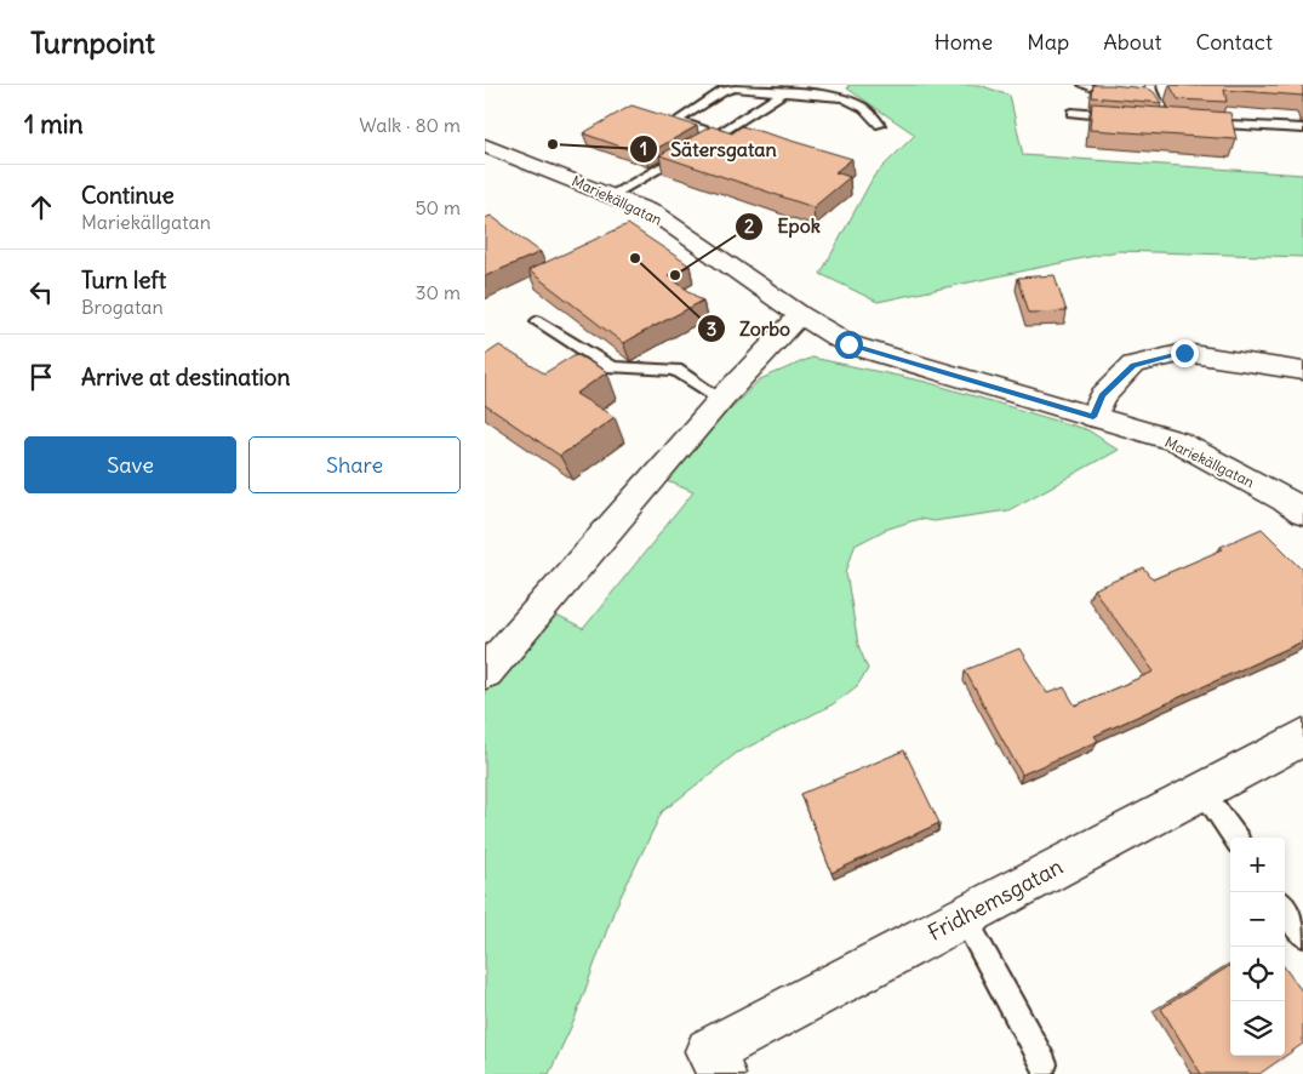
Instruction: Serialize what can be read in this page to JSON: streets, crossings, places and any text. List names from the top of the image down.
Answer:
{
  "streets": {
    "street": ["Mariekällgatan", "Fridhemsgatan"]
  },
  "places": ["Sätersgatan", "Zorbo", "Epok"],
  "page": {
    "header": "Turnpoint",
    "nav": [
      "Home",
      "Map",
      "About",
      "Contact"
    ],
    "heading": ["1 min", "Walk · 80 m"],
    "list": [
      ["Continue", "Mariekällgatan", "50 m"],
      ["Turn left", "Brogatan", "30 m"],
      "Arrive at destination"
    ],
    "buttons": ["Save", "Share"],
    "map_buttons": ["+", "−"]
  }
}
